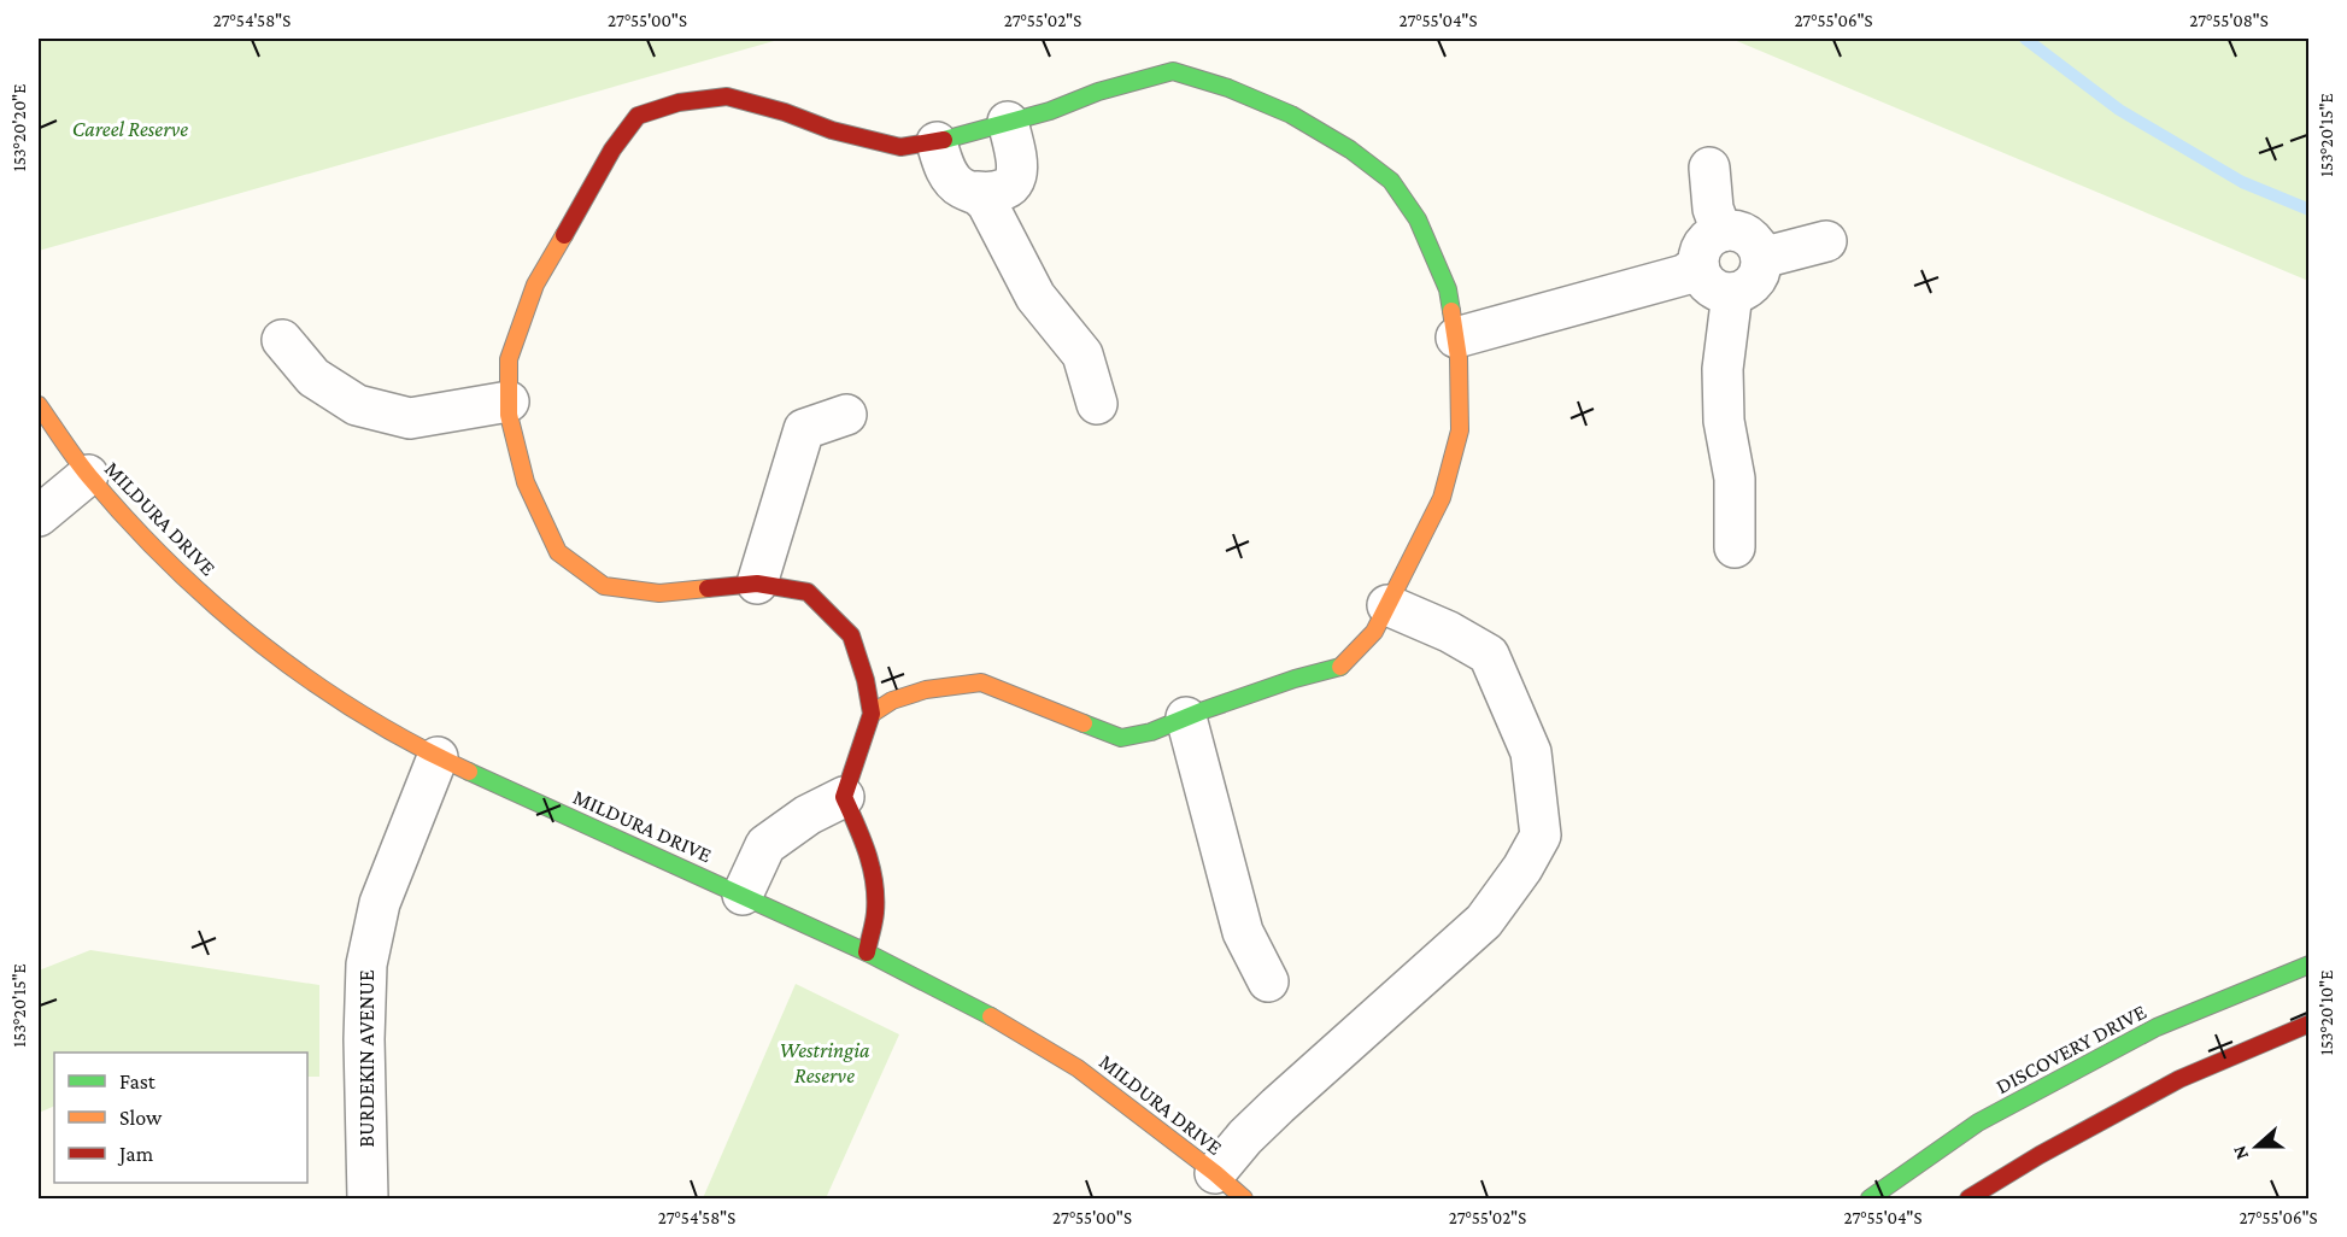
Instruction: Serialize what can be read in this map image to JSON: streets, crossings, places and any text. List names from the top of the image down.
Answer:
{
  "streets": {
    "street": ["MILDURA DRIVE", "DISCOVERY DRIVE", "BURDEKIN AVENUE"]
  },
  "crossings": [
    ["MILDURA DRIVE", "BURDEKIN AVENUE"]
  ],
  "parks": ["Careel Reserve", "Westringia Reserve"],
  "legend": ["Fast", "Slow", "Jam"],
  "north": "left",
  "coordinates": [
    "27°54'58\"S",
    "27°55'00\"S",
    "27°55'02\"S",
    "27°55'04\"S",
    "27°55'06\"S",
    "27°55'08\"S",
    "153°20'20\"E",
    "153°20'15\"E",
    "153°20'10\"E"
  ]
}
